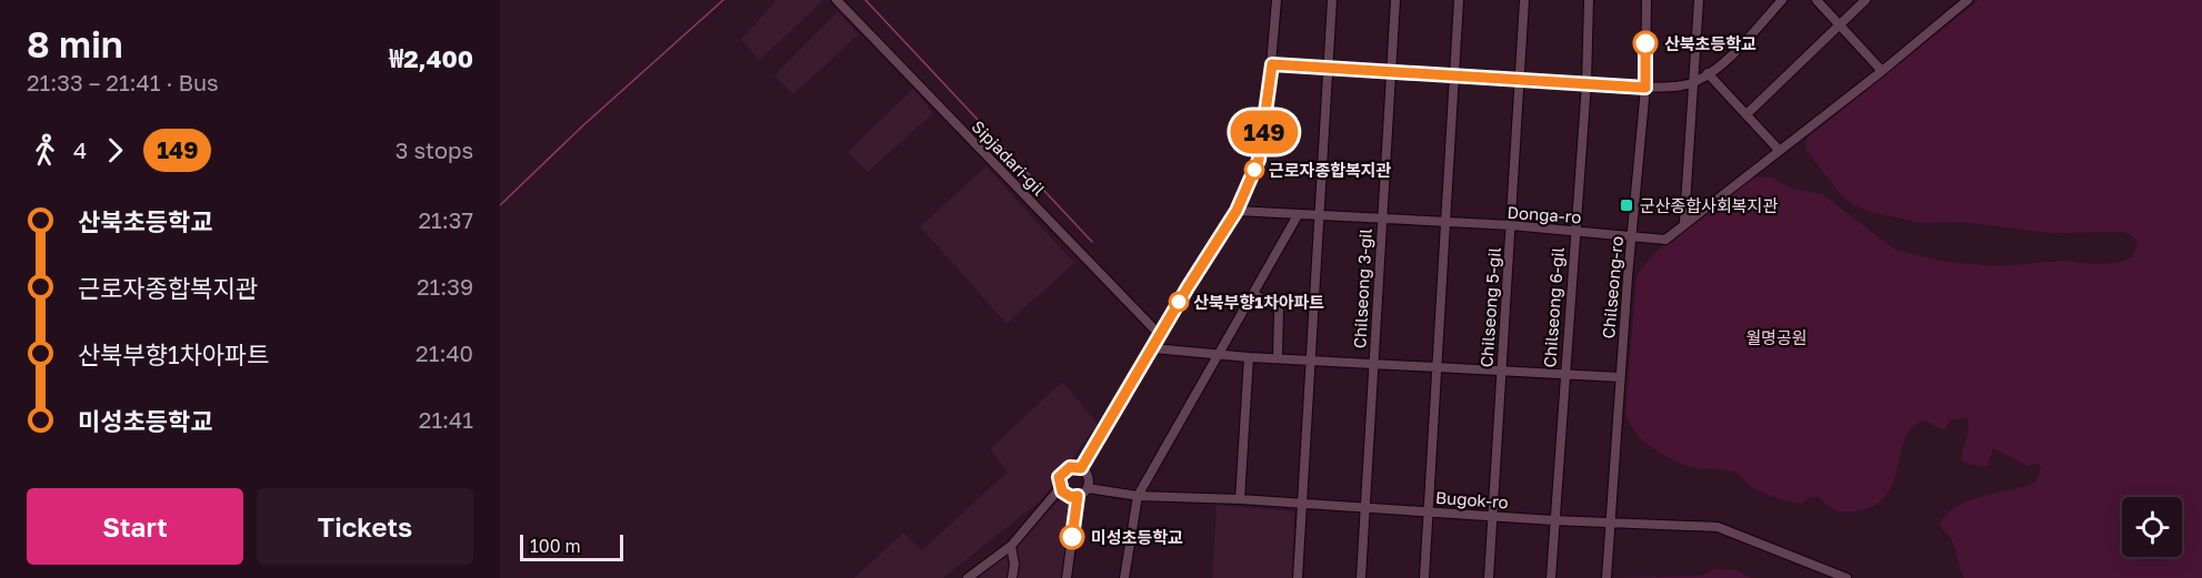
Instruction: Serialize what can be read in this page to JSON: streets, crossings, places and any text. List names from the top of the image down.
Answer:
{
  "streets": {
    "street": [
      "Sipjadari-gil",
      "Donga-ro",
      "Chilseong-ro",
      "Chilseong 3-gil",
      "Chilseong 5-gil",
      "Chilseong 6-gil",
      "Bugok-ro"
    ]
  },
  "crossings": [
    ["Donga-ro", "Chilseong-ro"],
    ["Donga-ro", "Chilseong 3-gil"],
    ["Donga-ro", "Chilseong 5-gil"],
    ["Donga-ro", "Chilseong 6-gil"],
    ["Chilseong-ro", "Bugok-ro"],
    ["Chilseong 3-gil", "Bugok-ro"],
    ["Chilseong 5-gil", "Bugok-ro"],
    ["Chilseong 6-gil", "Bugok-ro"]
  ],
  "parks": ["월명공원"],
  "places": {
    "other": [
      "산북초등학교",
      "근로자종합복지관",
      "산북부향1차아파트",
      "미성초등학교"
    ],
    "transit": ["군산종합사회복지관"]
  },
  "lines": ["bus line 149"],
  "scale_bar": "100 m",
  "page": {
    "heading": ["8 min", "21:33 – 21:41 · Bus", "₩2,400"],
    "on_map": "149",
    "legs": ["4", "149", "3 stops"],
    "list": [
      {
        "name": "산북초등학교",
        "value": "21:37"
      },
      {
        "name": "근로자종합복지관",
        "value": "21:39"
      },
      {
        "name": "산북부향1차아파트",
        "value": "21:40"
      },
      {
        "name": "미성초등학교",
        "value": "21:41"
      }
    ],
    "buttons": ["Start", "Tickets"],
    "scale": "100 m"
  }
}
